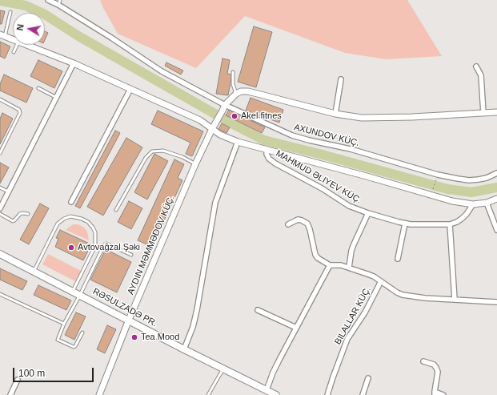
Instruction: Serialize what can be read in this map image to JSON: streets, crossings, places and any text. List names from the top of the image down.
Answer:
{
  "streets": {
    "main road": ["RƏSULZADƏ PR."],
    "street": ["AXUNDOV KÜÇ.", "MAHMUD ƏLIYEV KÜÇ.", "BILALLAR KÜÇ."]
  },
  "places": ["Akel fitnes", "Avtovağzal Şəki", "Tea Mood"],
  "scale_bar": "100 m",
  "north": "left"
}
